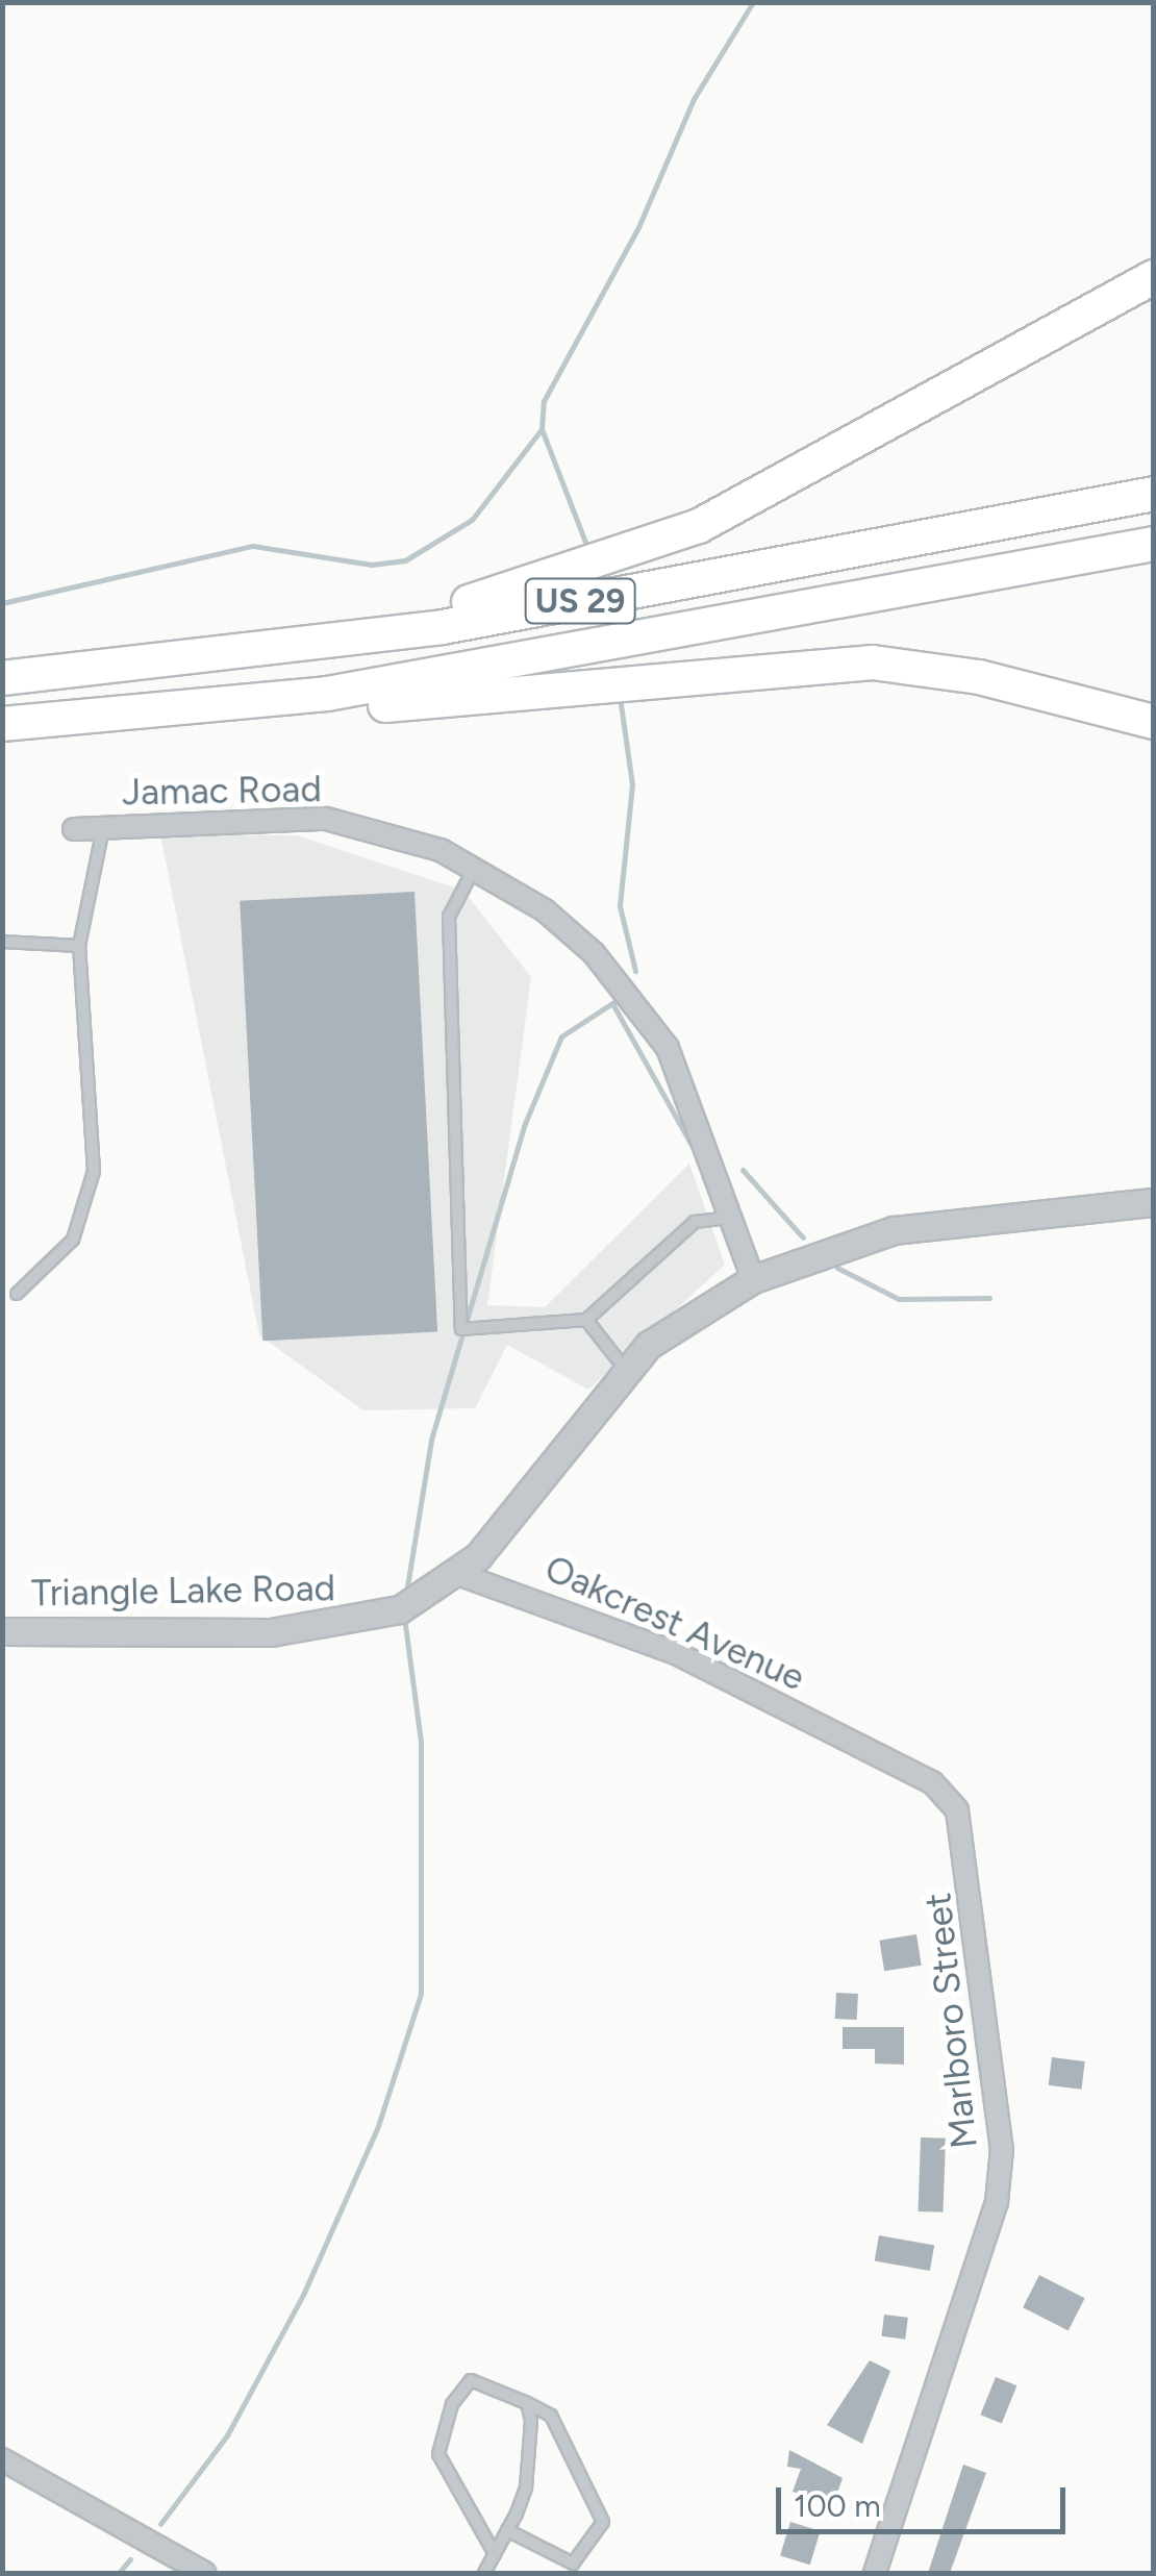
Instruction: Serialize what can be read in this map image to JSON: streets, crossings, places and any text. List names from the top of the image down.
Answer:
{
  "streets": {
    "highway": ["US 29"],
    "street": [
      "Jamac Road",
      "Triangle Lake Road",
      "Oakcrest Avenue",
      "Marlboro Street"
    ]
  },
  "crossings": [
    ["Jamac Road", "Triangle Lake Road"],
    ["Triangle Lake Road", "Oakcrest Avenue"],
    ["Oakcrest Avenue", "Marlboro Street"]
  ],
  "scale_bar": "100 m"
}
